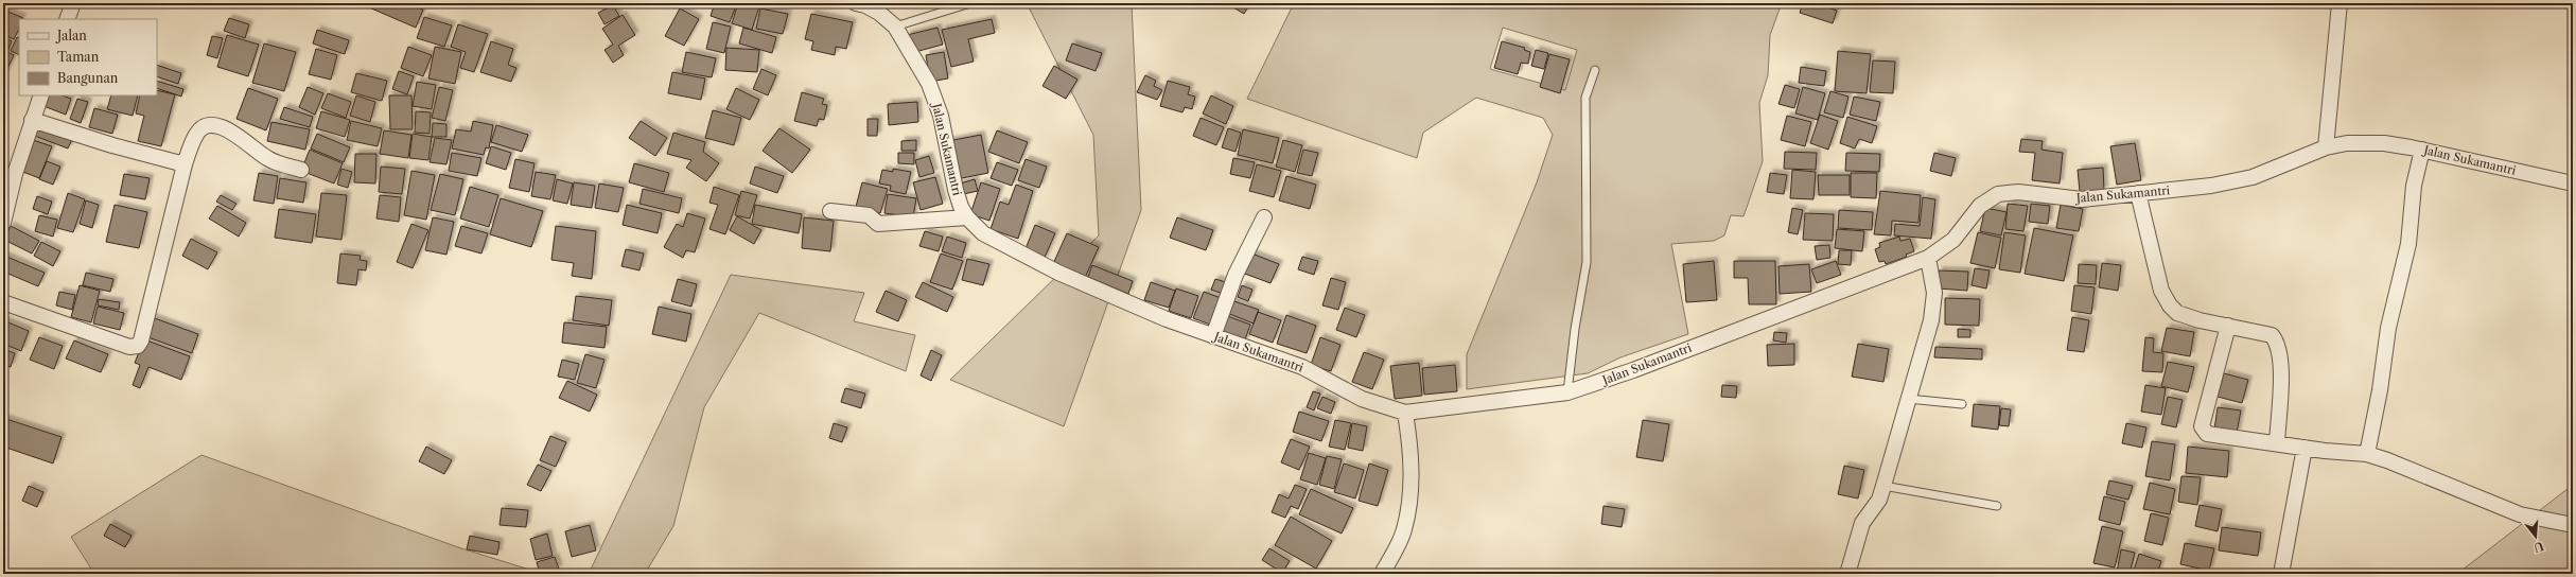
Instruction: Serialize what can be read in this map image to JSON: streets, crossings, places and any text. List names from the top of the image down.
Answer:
{
  "streets": {
    "street": ["Jalan Sukamantri"]
  },
  "legend": ["Jalan", "Taman", "Bangunan"],
  "north": "bottom"
}
